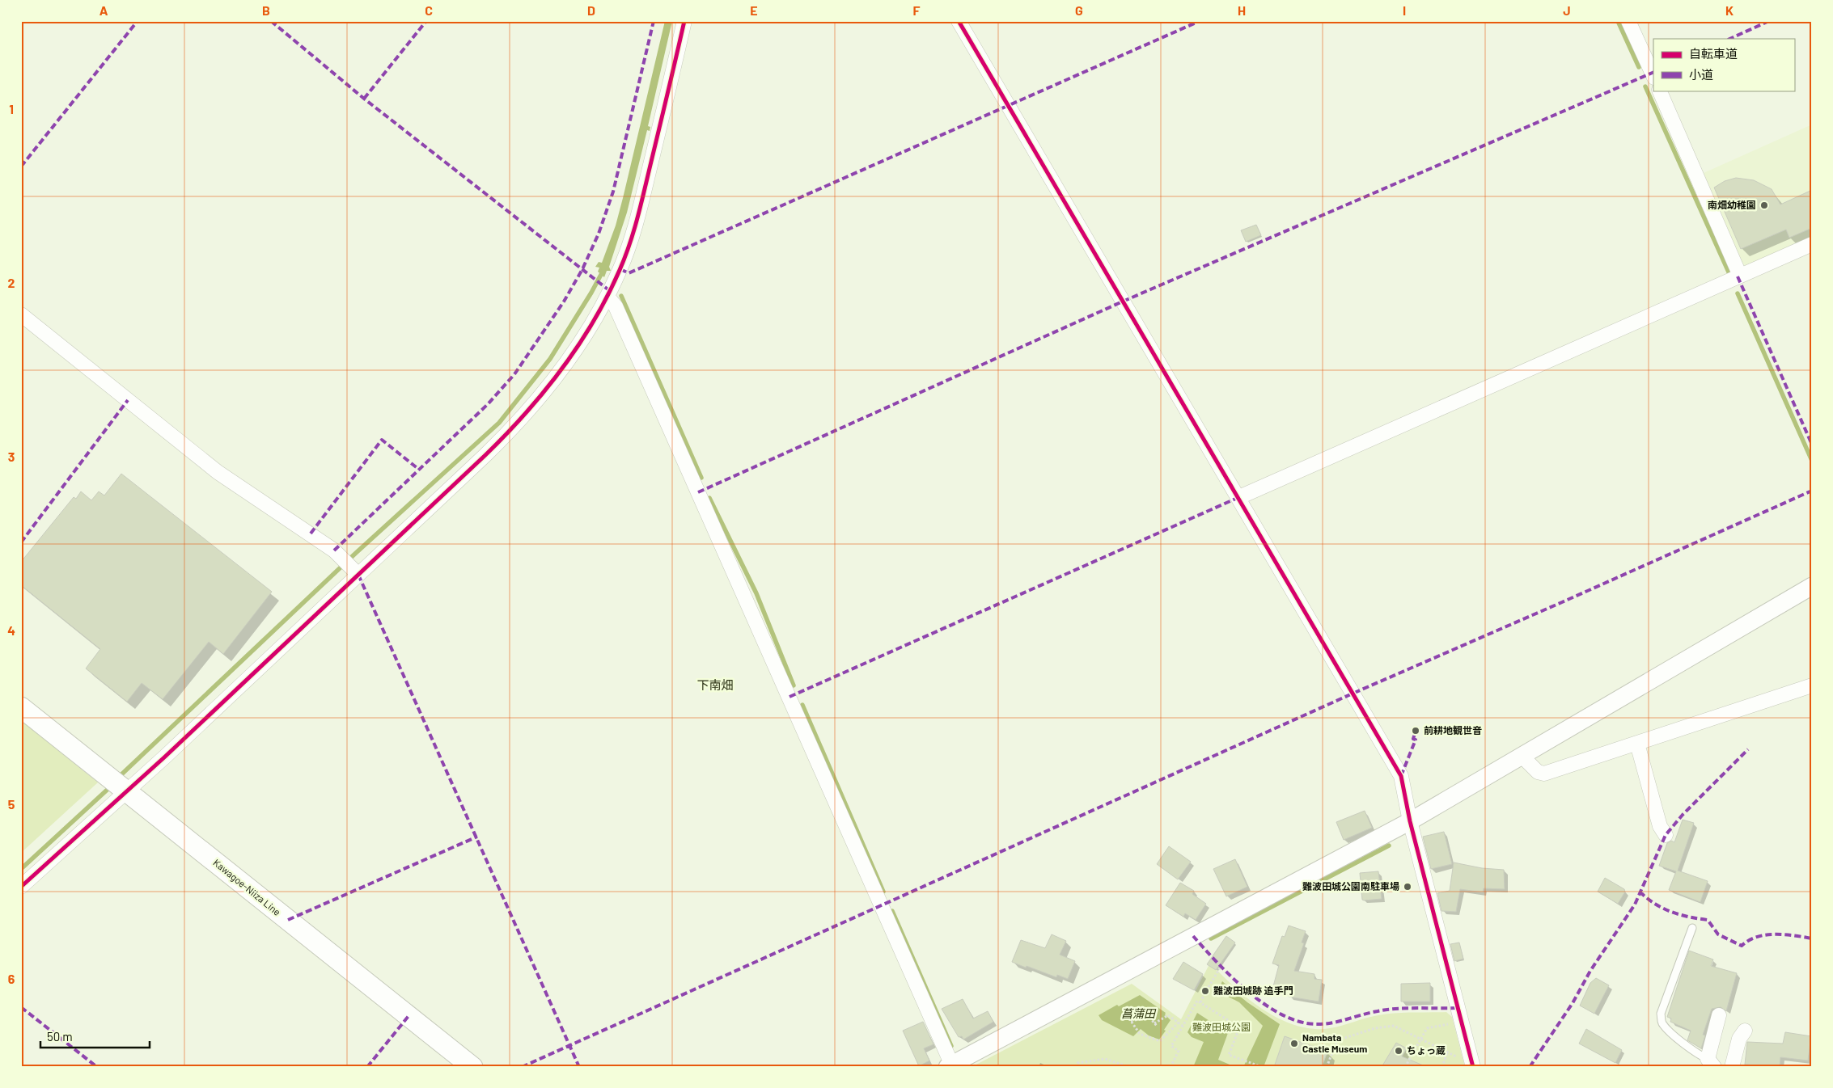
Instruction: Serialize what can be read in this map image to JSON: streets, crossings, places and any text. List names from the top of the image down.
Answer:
{
  "streets": {
    "main road": ["Kawagoe-Niiza Line"]
  },
  "districts": ["下南畑"],
  "water": ["菖蒲田"],
  "parks": ["難波田城公園"],
  "places": [
    "南畑幼稚園",
    "前耕地観世音",
    "難波田城公園南駐車場",
    "難波田城跡 追手門",
    "Nambata Castle Museum",
    "ちょっ蔵"
  ],
  "legend": ["自転車道", "小道"],
  "scale_bar": "50 m",
  "grid": {
    "columns": [
      "A",
      "B",
      "C",
      "D",
      "E",
      "F",
      "G",
      "H",
      "I",
      "J",
      "K"
    ],
    "rows": [
      "1",
      "2",
      "3",
      "4",
      "5",
      "6"
    ]
  }
}
